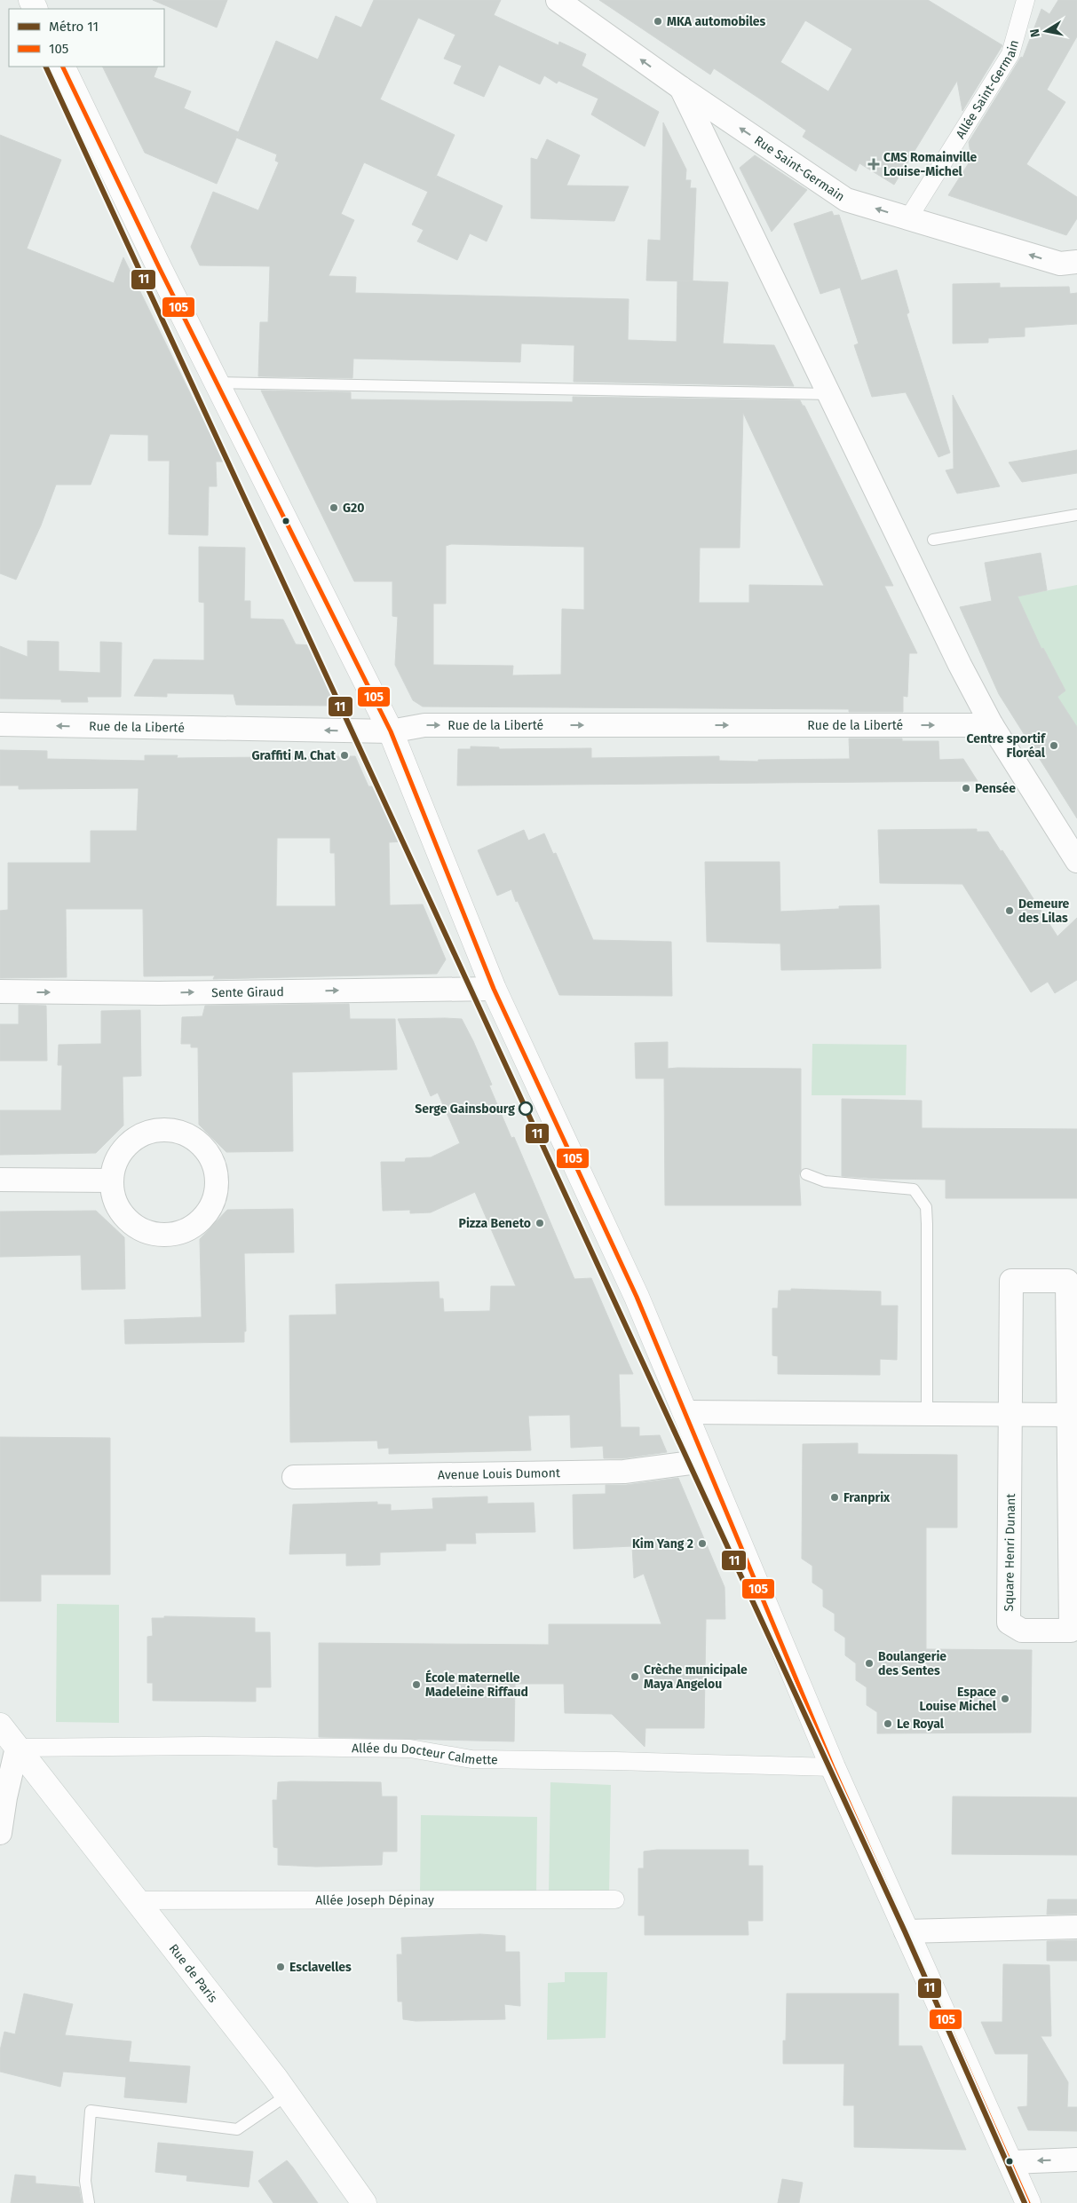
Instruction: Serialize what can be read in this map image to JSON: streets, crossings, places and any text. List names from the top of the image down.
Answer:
{
  "streets": {
    "street": [
      "Allée Saint-Germain",
      "Rue Saint-Germain",
      "Rue de la Liberté",
      "Sente Giraud",
      "Avenue Louis Dumont",
      "Square Henri Dunant",
      "Allée du Docteur Calmette",
      "Allée Joseph Dépinay",
      "Rue de Paris"
    ]
  },
  "crossings": [
    ["Allée Saint-Germain", "Rue Saint-Germain"],
    ["Allée du Docteur Calmette", "Rue de Paris"],
    ["Allée Joseph Dépinay", "Rue de Paris"]
  ],
  "one_way": ["Rue Saint-Germain", "Sente Giraud"],
  "places": {
    "other": [
      "MKA automobiles",
      "G20",
      "Centre sportif Floréal",
      "Graffiti M. Chat",
      "Pensée",
      "Demeure des Lilas",
      "Serge Gainsbourg",
      "Pizza Beneto",
      "Franprix",
      "Kim Yang 2",
      "Boulangerie des Sentes",
      "Crèche municipale Maya Angelou",
      "École maternelle Madeleine Riffaud",
      "Espace Louise Michel",
      "Le Royal",
      "Esclavelles"
    ],
    "health": ["CMS Romainville Louise-Michel"]
  },
  "lines": ["metro line 11", "transit line 105"],
  "legend": ["Métro 11", "105"],
  "north": "left"
}
